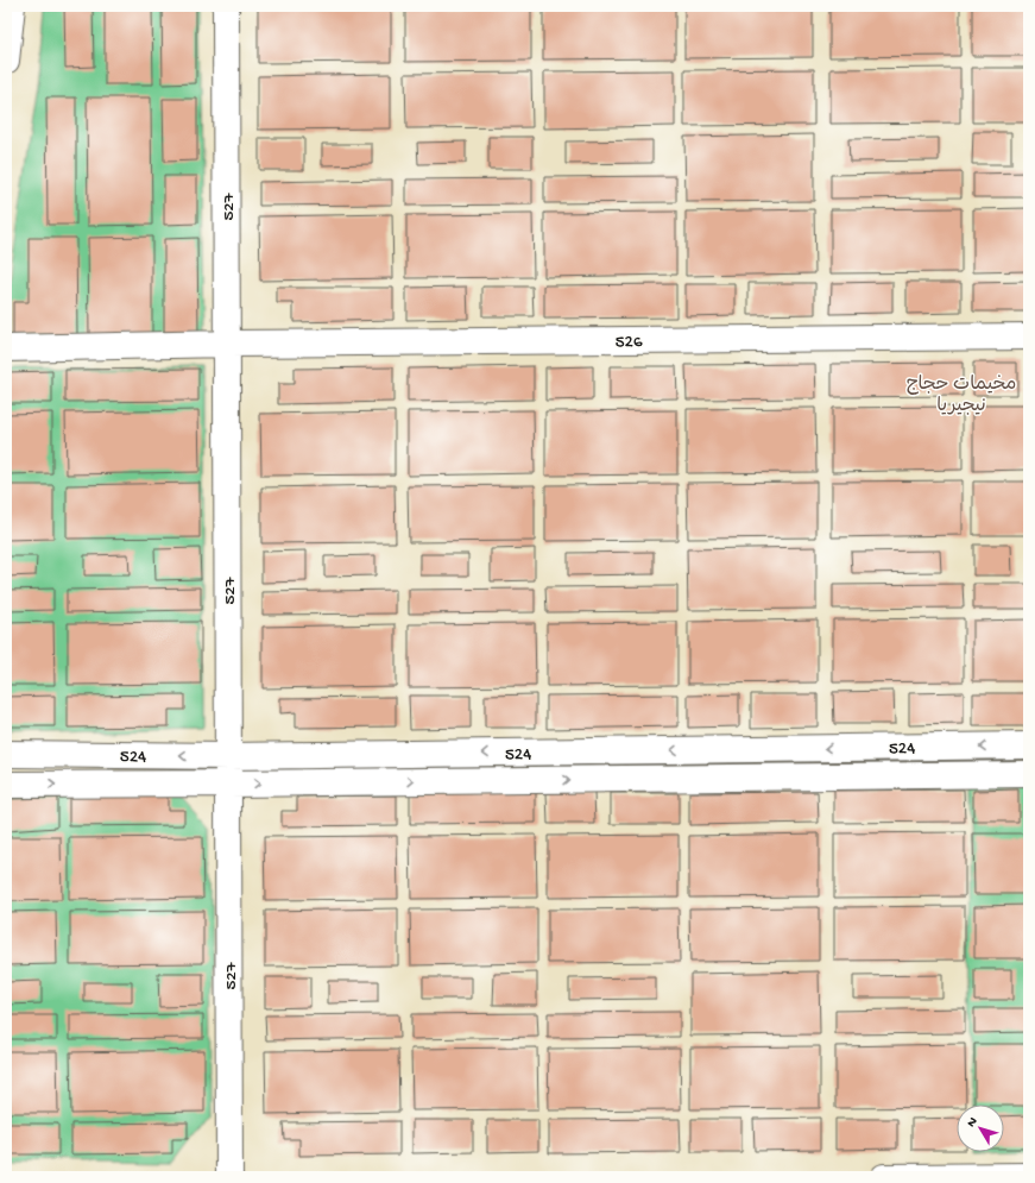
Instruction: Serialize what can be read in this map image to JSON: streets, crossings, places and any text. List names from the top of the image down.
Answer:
{
  "streets": {
    "street": ["527", "526", "524"]
  },
  "crossings": [
    ["527", "526"],
    ["527", "524"]
  ],
  "districts": ["مخيمات حجاج نيجيريا"],
  "north": "top left"
}
